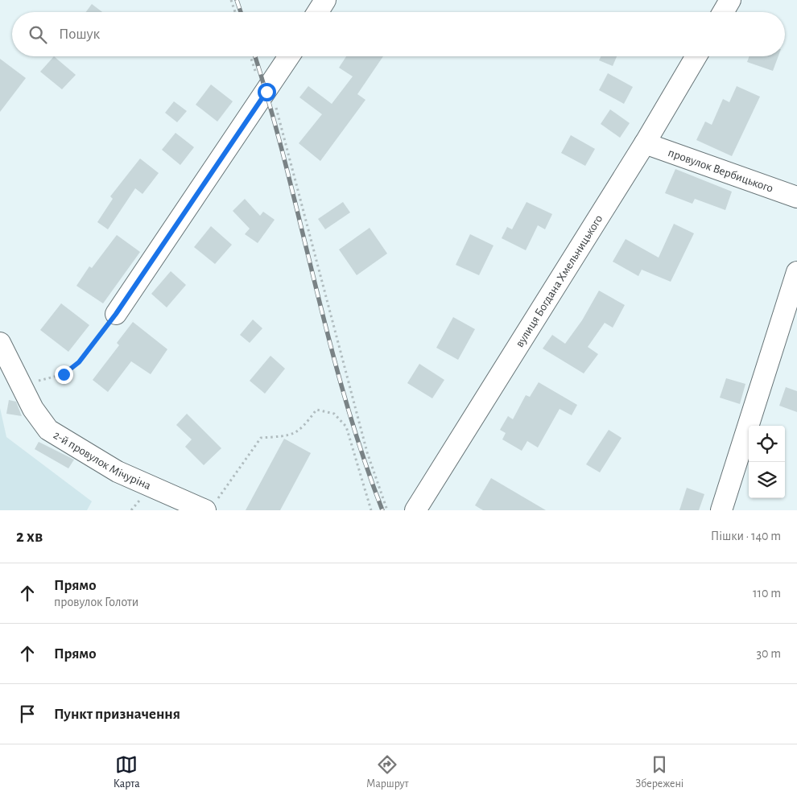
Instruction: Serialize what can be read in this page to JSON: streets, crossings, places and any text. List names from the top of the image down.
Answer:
{
  "streets": {
    "street": ["провулок Вербицького", "вулиця Богдана Хмельницького", "2-й провулок Мічуріна"]
  },
  "crossings": [
    ["провулок Вербицького", "вулиця Богдана Хмельницького"]
  ],
  "page": {
    "search": "Пошук",
    "heading": ["2 хв", "Пішки · 140 m"],
    "list": [
      ["Прямо", "провулок Голоти", "110 m"],
      ["Прямо", "30 m"],
      "Пункт призначення"
    ],
    "nav": ["Карта", "Маршрут", "Збережені"]
  }
}
